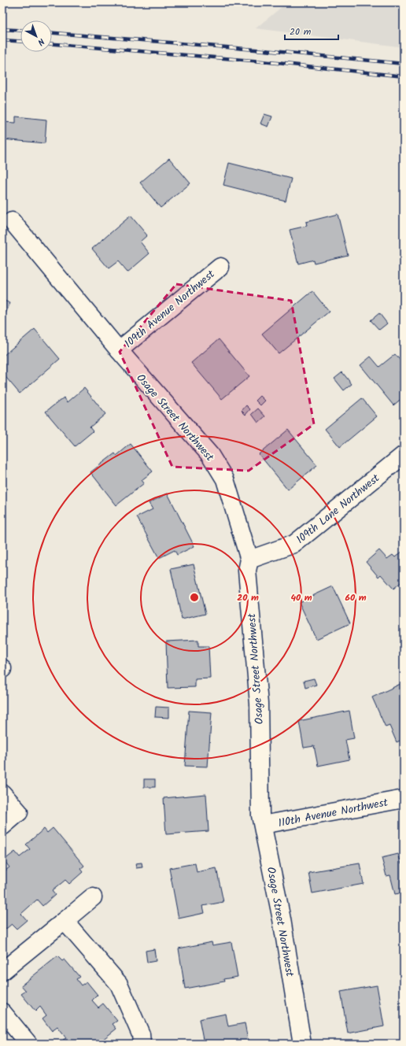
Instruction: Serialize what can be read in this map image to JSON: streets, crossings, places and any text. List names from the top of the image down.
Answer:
{
  "streets": {
    "street": [
      "109th Avenue Northwest",
      "Osage Street Northwest",
      "109th Lane Northwest",
      "110th Avenue Northwest"
    ]
  },
  "crossings": [
    ["109th Avenue Northwest", "Osage Street Northwest"],
    ["Osage Street Northwest", "109th Lane Northwest"],
    ["Osage Street Northwest", "110th Avenue Northwest"]
  ],
  "scale_bar": "20 m",
  "north": "bottom right",
  "rings": ["20 m", "40 m", "60 m"]
}
